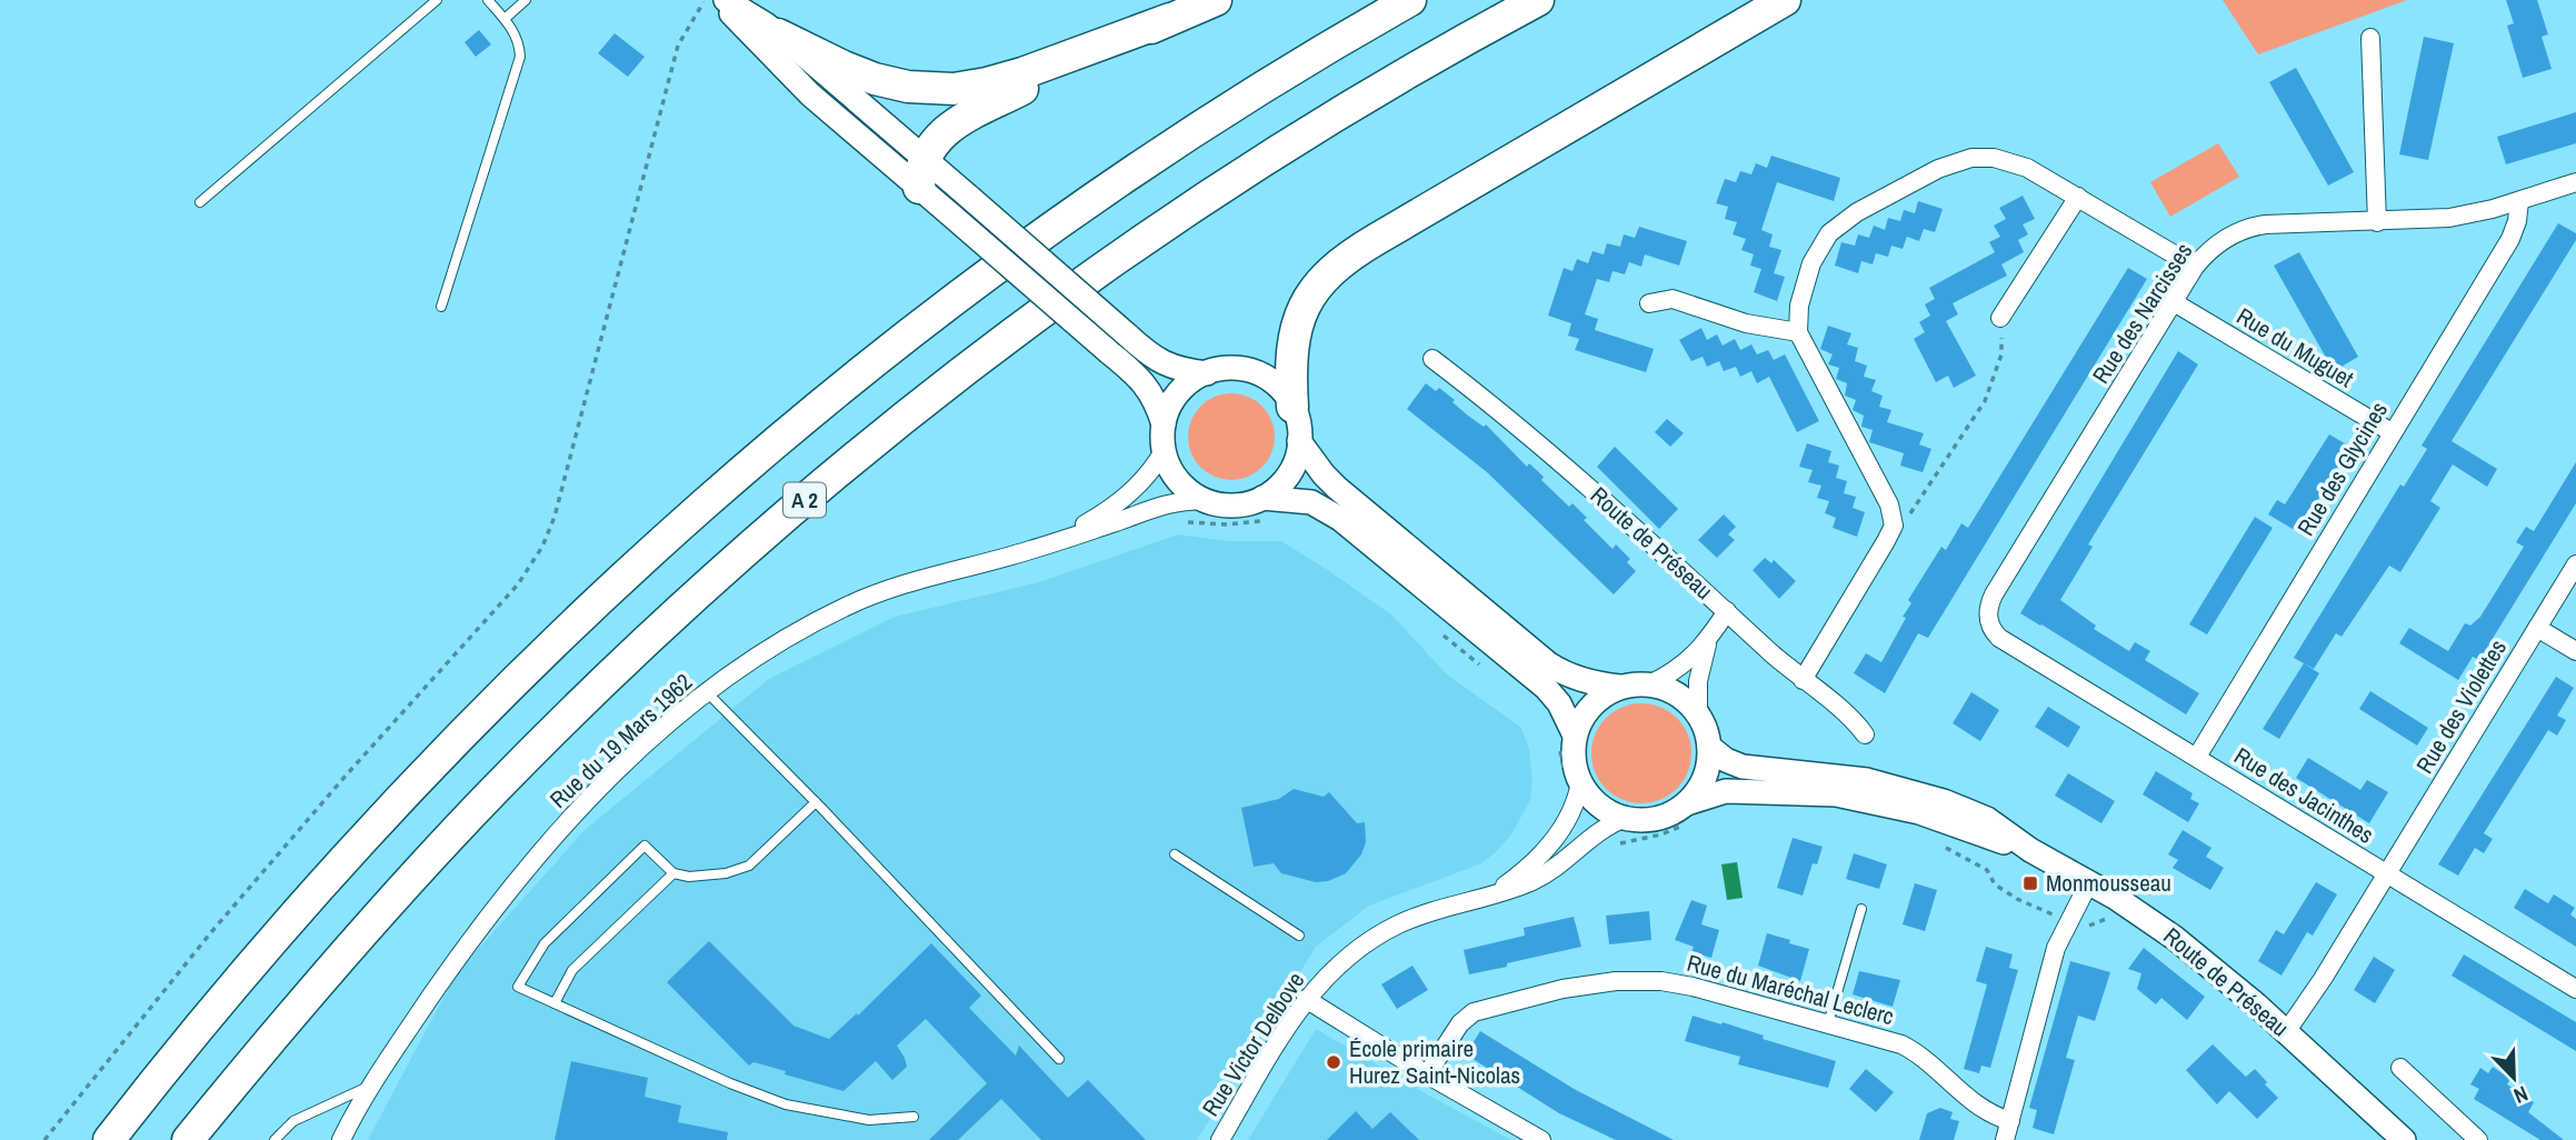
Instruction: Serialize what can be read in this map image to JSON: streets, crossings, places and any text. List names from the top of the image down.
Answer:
{
  "streets": {
    "highway": ["A 2"],
    "main road": ["Route de Préseau"],
    "street": [
      "Rue des Narcisses",
      "Rue du Muguet",
      "Rue des Glycines",
      "Rue des Violettes",
      "Rue du 19 Mars 1962",
      "Rue des Jacinthes",
      "Rue du Maréchal Leclerc",
      "Rue Victor Delbove"
    ]
  },
  "crossings": [
    ["Rue des Narcisses", "Rue du Muguet"],
    ["Rue des Narcisses", "Rue des Glycines"],
    ["Rue des Narcisses", "Rue des Jacinthes"],
    ["Rue du Muguet", "Rue des Glycines"],
    ["Rue des Glycines", "Rue des Jacinthes"],
    ["Route de Préseau", "Rue des Violettes"],
    ["Route de Préseau", "Rue Victor Delbove"],
    ["Rue des Violettes", "Rue des Jacinthes"]
  ],
  "places": {
    "transit": ["Monmousseau"],
    "other": ["École primaire Hurez Saint-Nicolas"]
  },
  "north": "bottom right"
}
